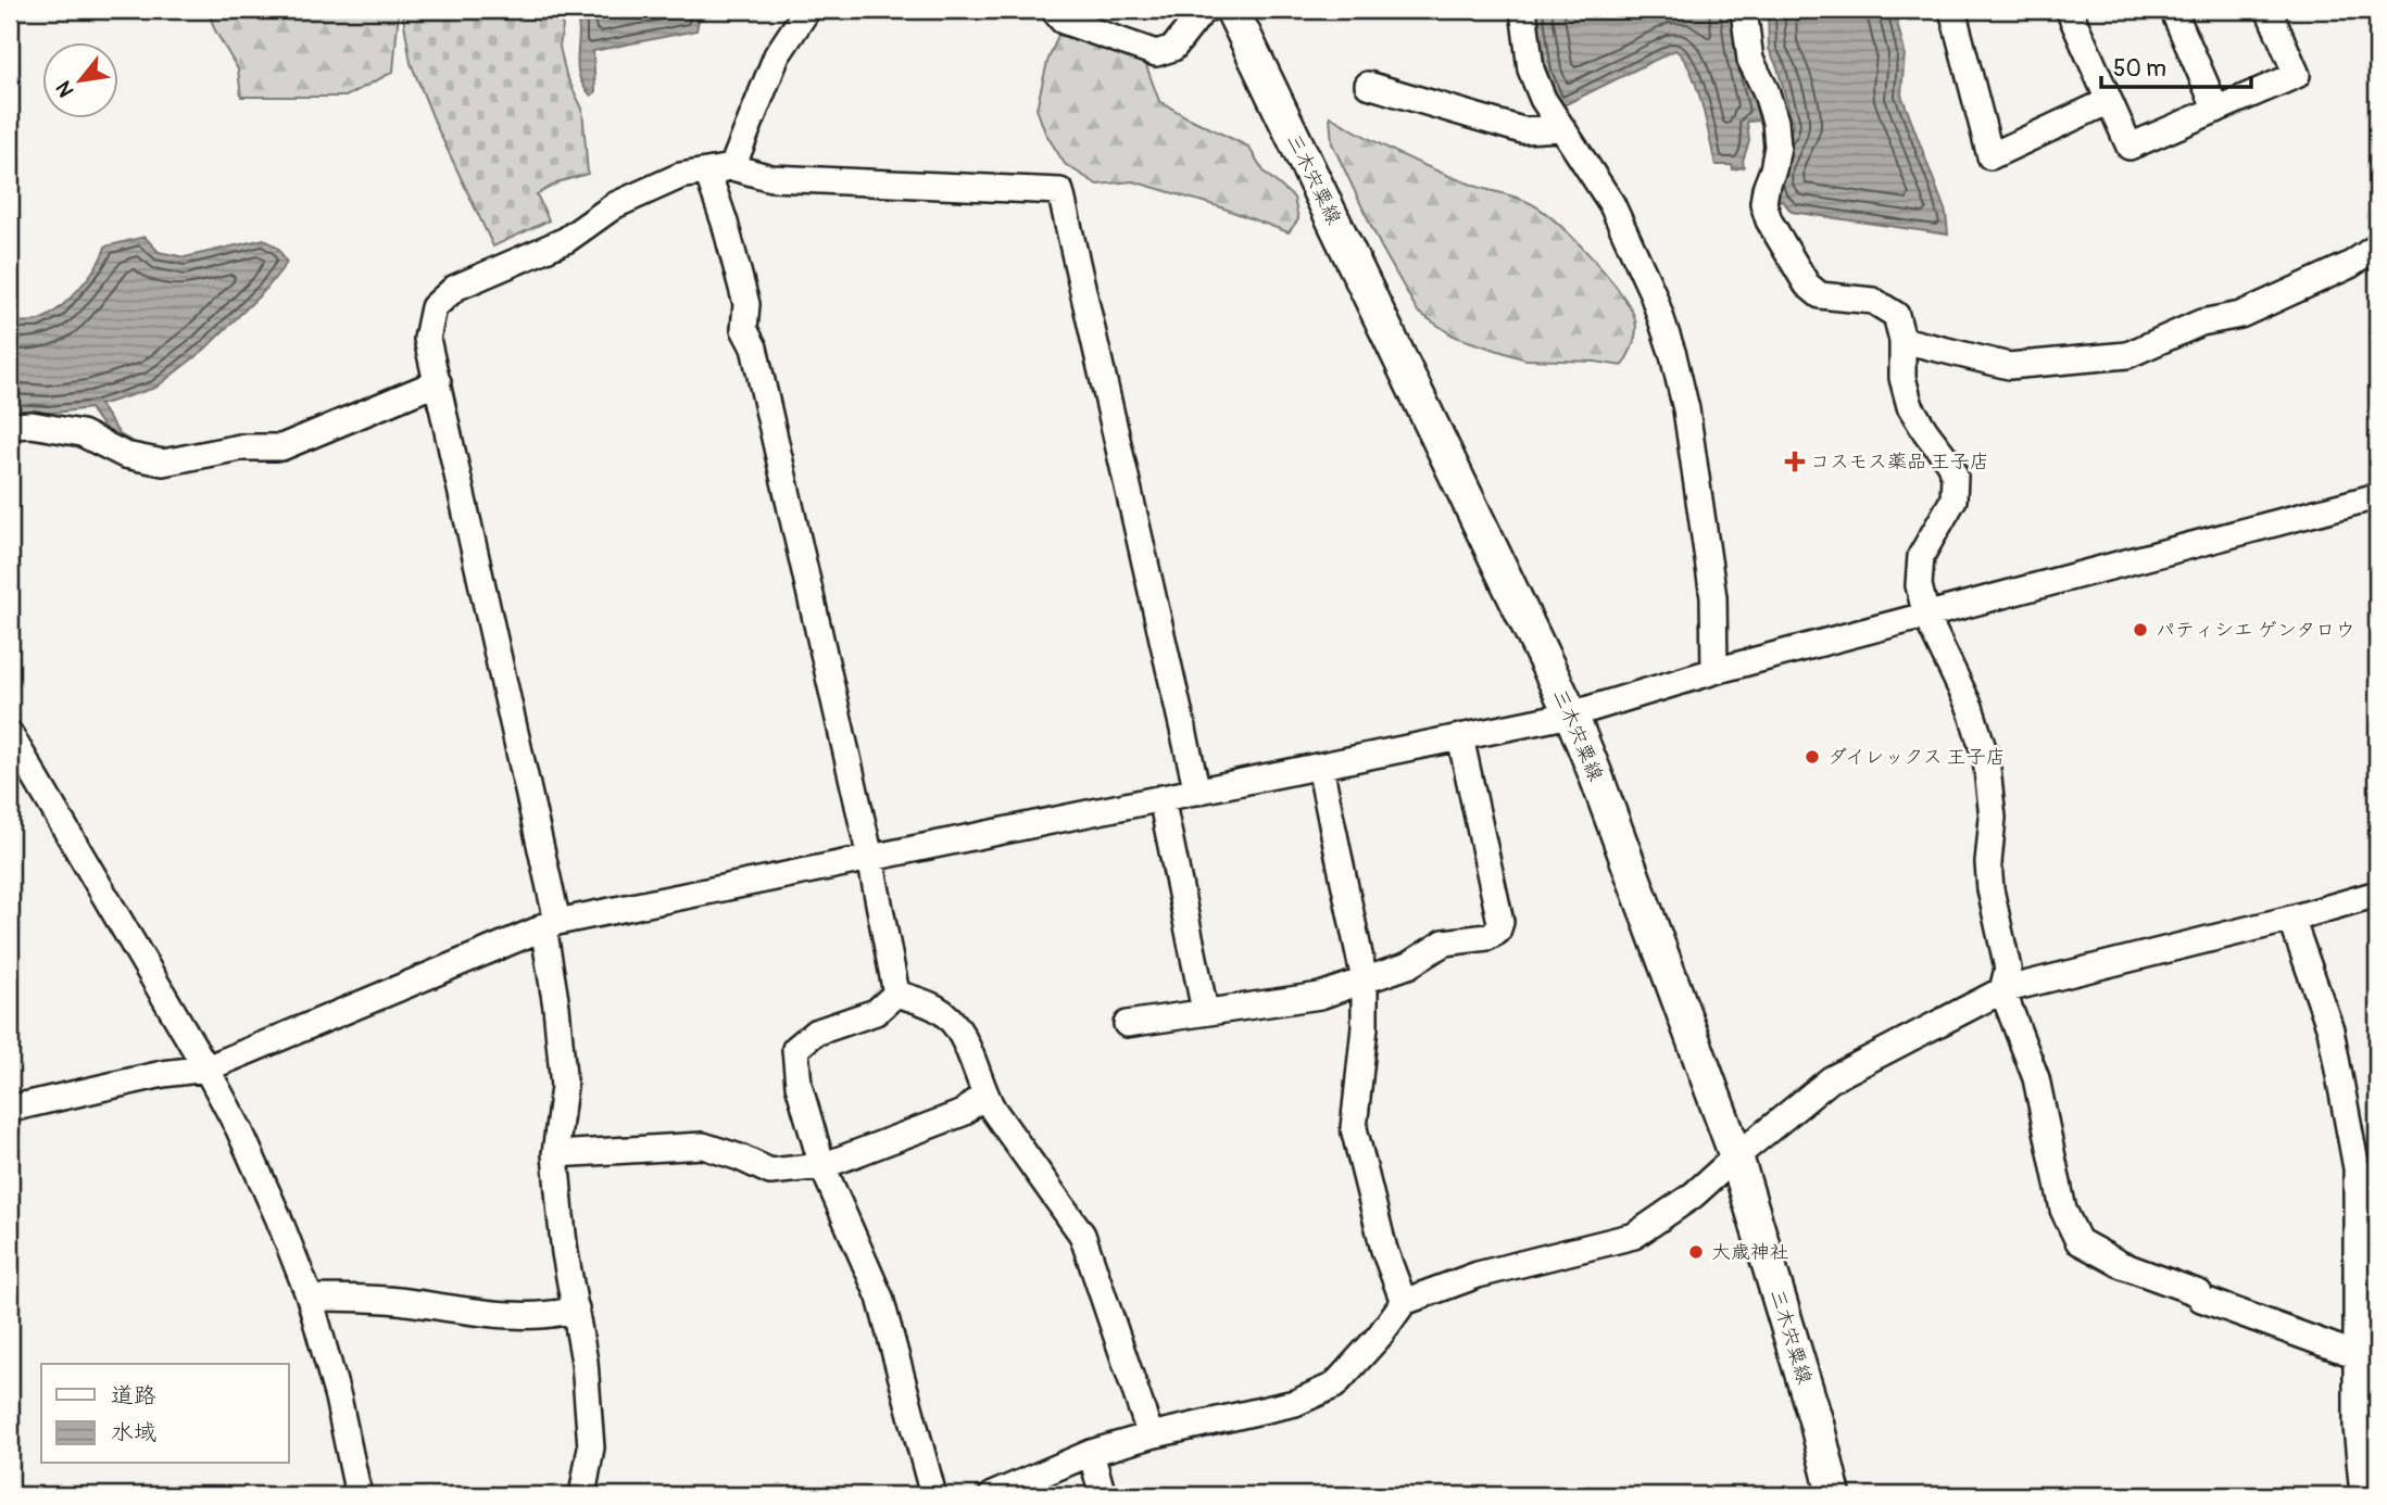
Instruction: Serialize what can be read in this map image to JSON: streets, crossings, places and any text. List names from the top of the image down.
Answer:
{
  "streets": {
    "main road": ["三木宍粟線"]
  },
  "places": {
    "health": ["コスモス薬品 王子店"],
    "other": ["パティシエ ゲンタロウ", "ダイレックス 王子店", "大歳神社"]
  },
  "legend": ["道路", "水域"],
  "scale_bar": "50 m",
  "north": "bottom left"
}
